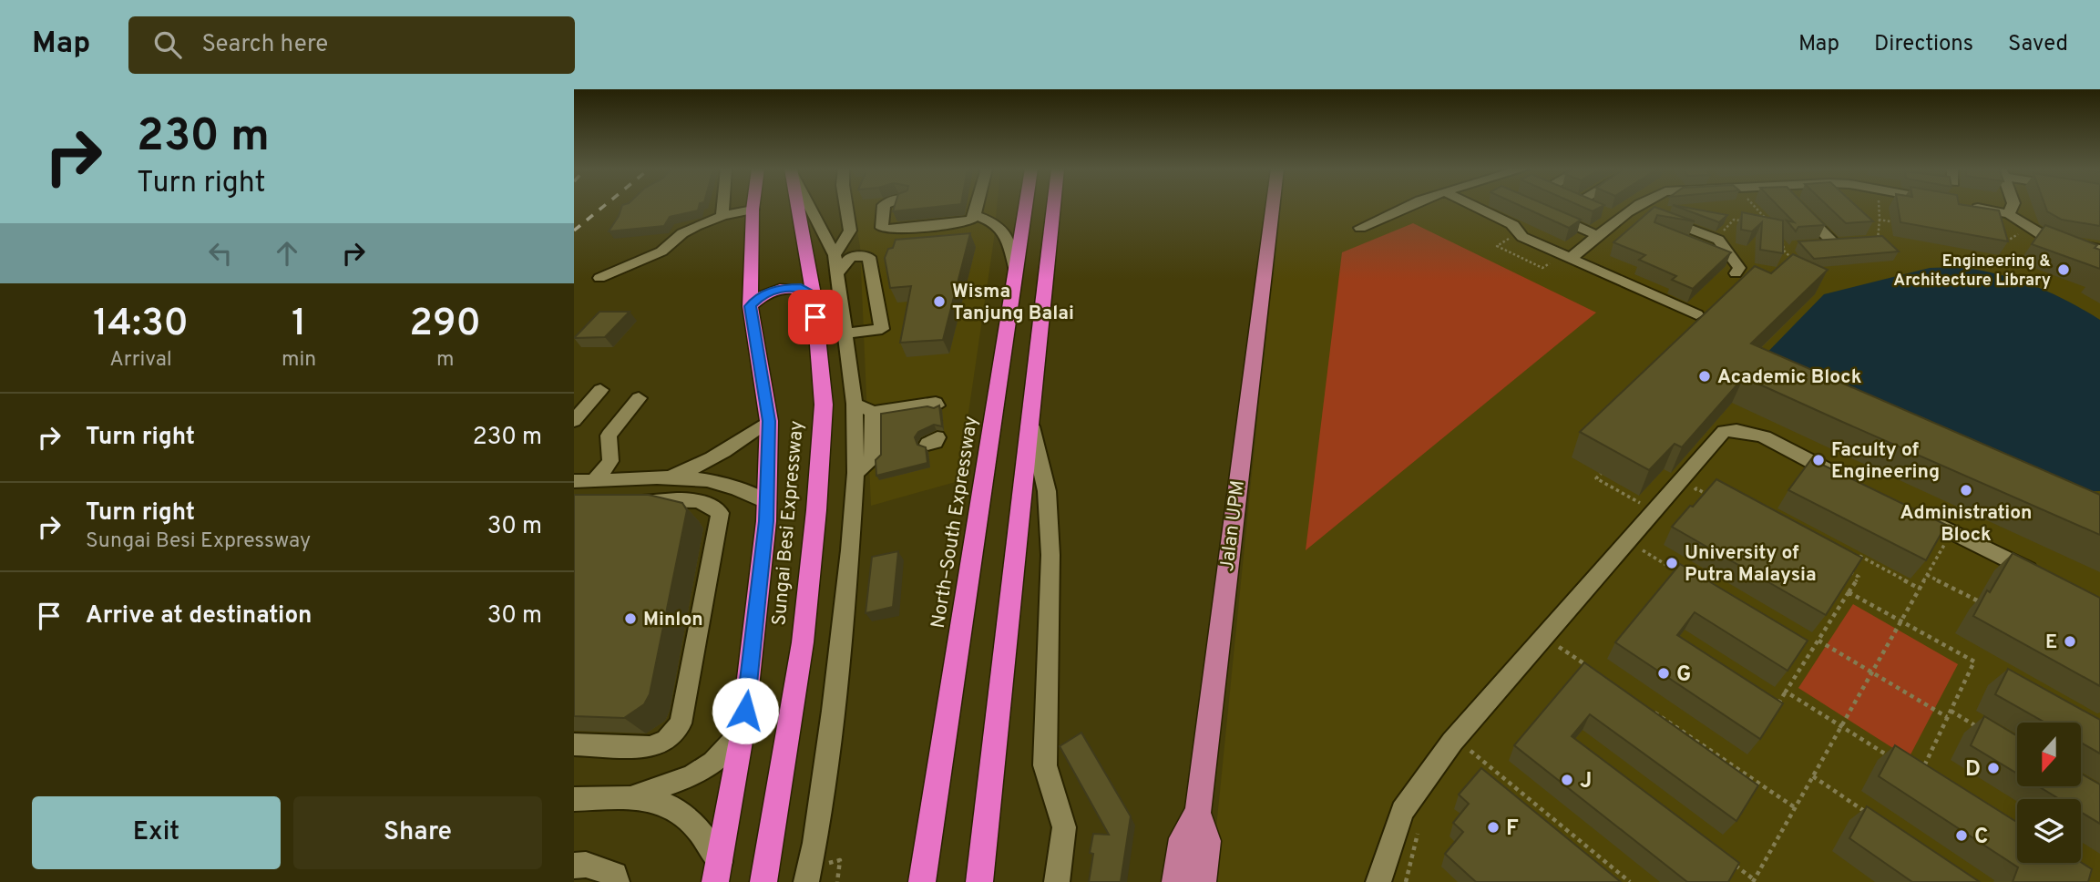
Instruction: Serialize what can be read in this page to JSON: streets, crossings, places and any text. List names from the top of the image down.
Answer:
{
  "streets": {
    "highway": ["North–South Expressway", "Sungai Besi Expressway"],
    "main road": ["Jalan UPM"]
  },
  "places": [
    "Engineering & Architecture Library",
    "Wisma Tanjung Balai",
    "Academic Block",
    "Faculty of Engineering",
    "Administration Block",
    "University of Putra Malaysia",
    "Minlon",
    "E",
    "G",
    "D",
    "J",
    "F",
    "C"
  ],
  "north": "bottom",
  "page": {
    "header": "Map",
    "search": "Search here",
    "nav": ["Map", "Directions", "Saved"],
    "turn": ["230 m", "Turn right"],
    "eta": [
      "14:30",
      "Arrival",
      "1",
      "min",
      "290",
      "m"
    ],
    "list": [
      {
        "name": "Turn right",
        "value": "230 m"
      },
      {
        "name": "Turn right",
        "note": "Sungai Besi Expressway",
        "value": "30 m"
      },
      {
        "name": "Arrive at destination",
        "value": "30 m"
      }
    ],
    "buttons": ["Exit", "Share"]
  }
}
